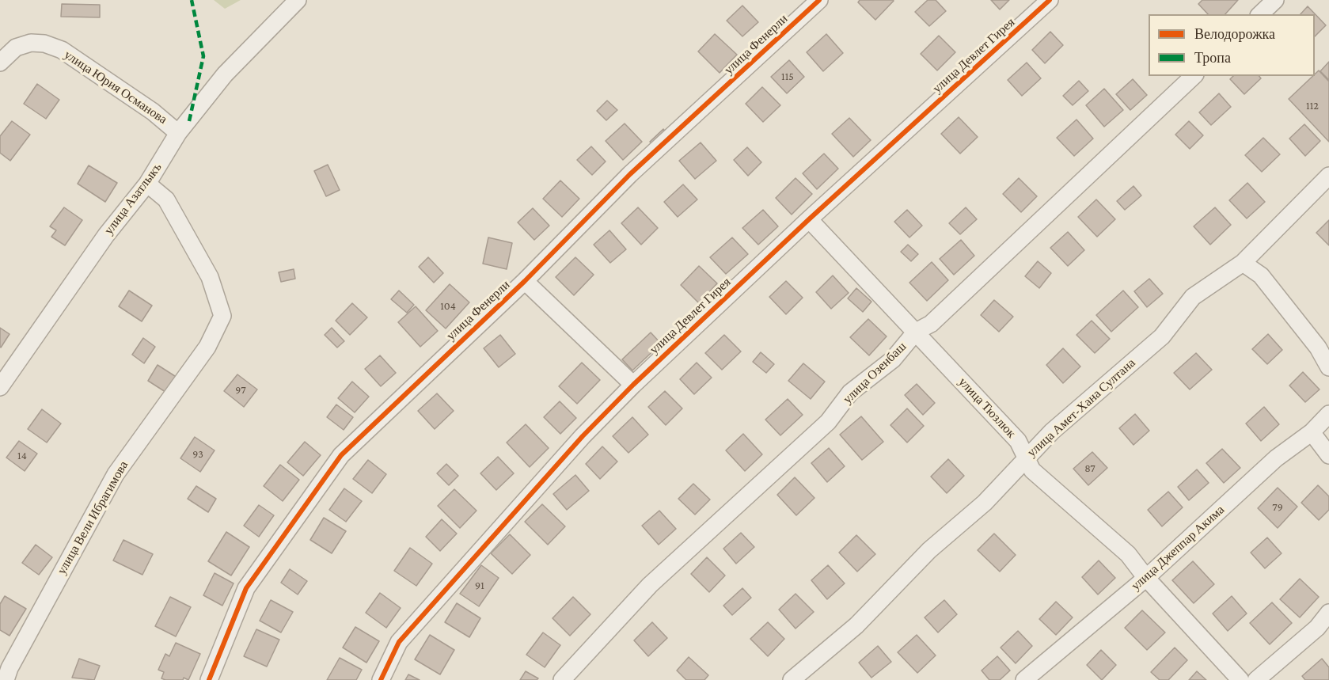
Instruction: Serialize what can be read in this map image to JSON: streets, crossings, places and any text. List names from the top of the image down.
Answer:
{
  "streets": {
    "street": [
      "улица Фенерли",
      "улица Девлет Гирея",
      "улица Юрия Османова",
      "улица Азатлыкъ",
      "улица Озенбаш",
      "улица Тюзлюк",
      "улица Амет-Хана Султана",
      "улица Вели Ибрагимова",
      "улица Джеппар Акима"
    ]
  },
  "crossings": [
    ["улица Девлет Гирея", "улица Тюзлюк"],
    ["улица Юрия Османова", "улица Азатлыкъ"],
    ["улица Азатлыкъ", "улица Вели Ибрагимова"],
    ["улица Озенбаш", "улица Тюзлюк"],
    ["улица Тюзлюк", "улица Амет-Хана Султана"],
    ["улица Тюзлюк", "улица Джеппар Акима"]
  ],
  "house_numbers": [
    "115",
    "112",
    "104",
    "97",
    "93",
    "14",
    "87",
    "79",
    "91"
  ],
  "legend": ["Велодорожка", "Тропа"]
}
